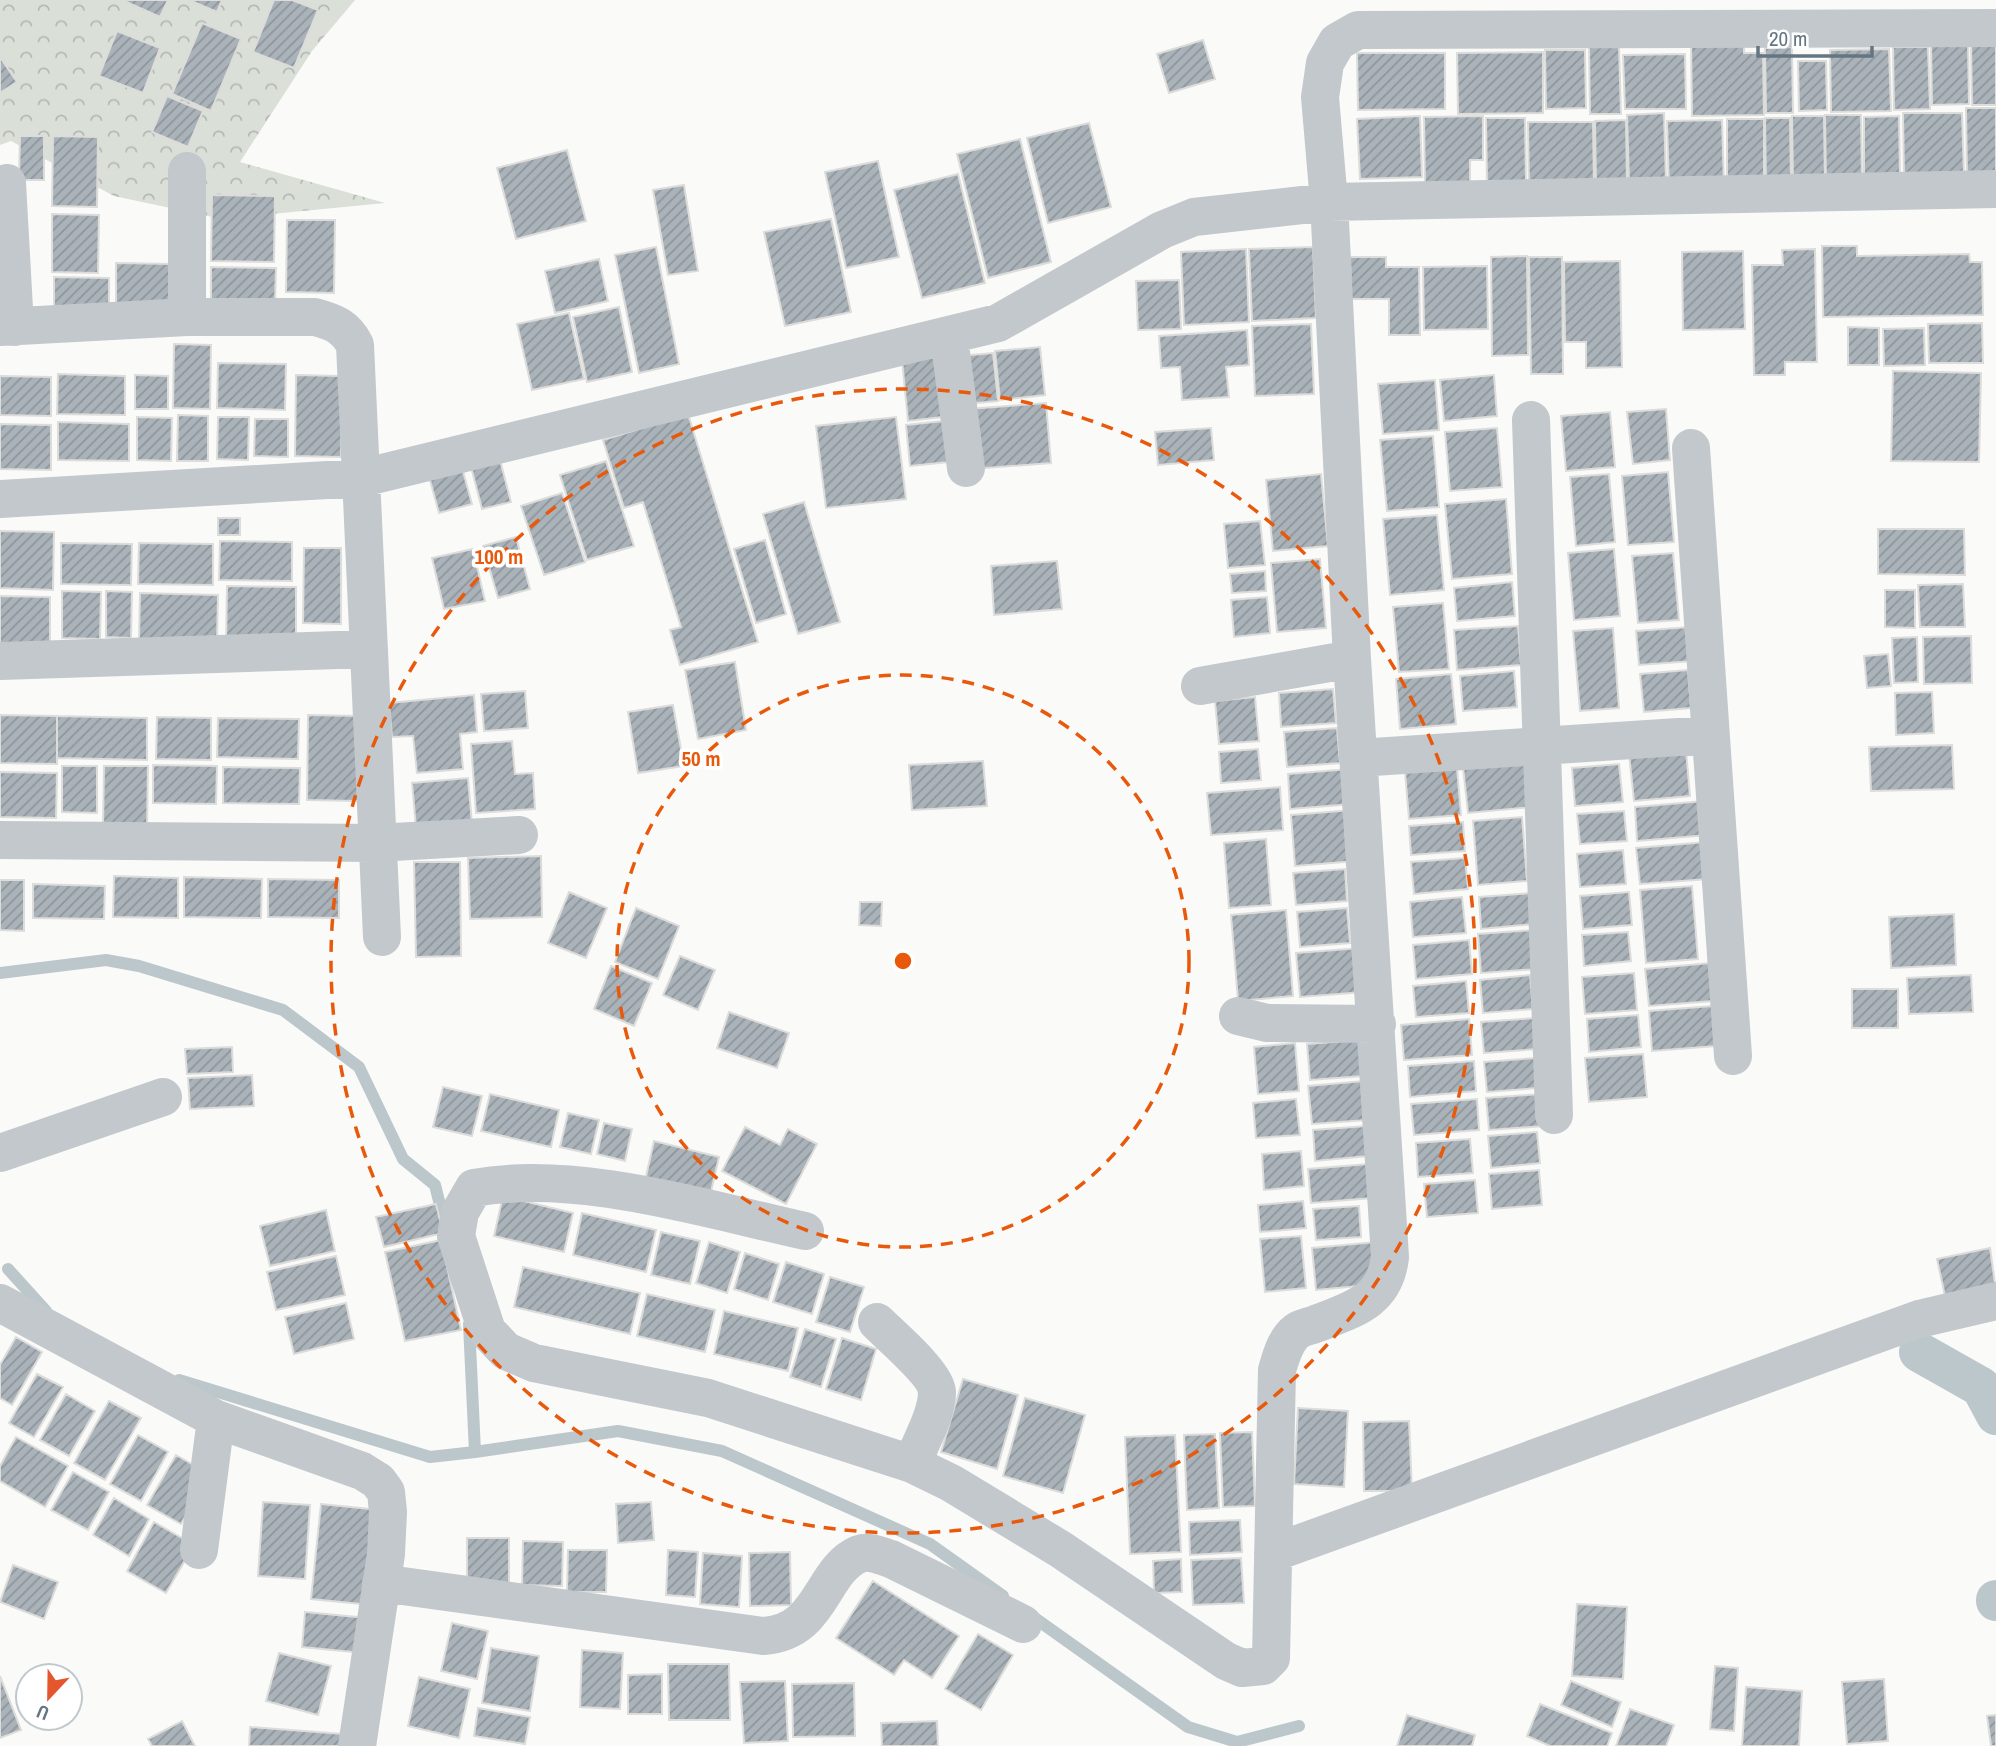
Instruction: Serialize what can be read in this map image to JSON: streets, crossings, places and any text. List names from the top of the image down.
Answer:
{
  "scale_bar": "20 m",
  "north": "bottom",
  "rings": ["100 m", "50 m"]
}
